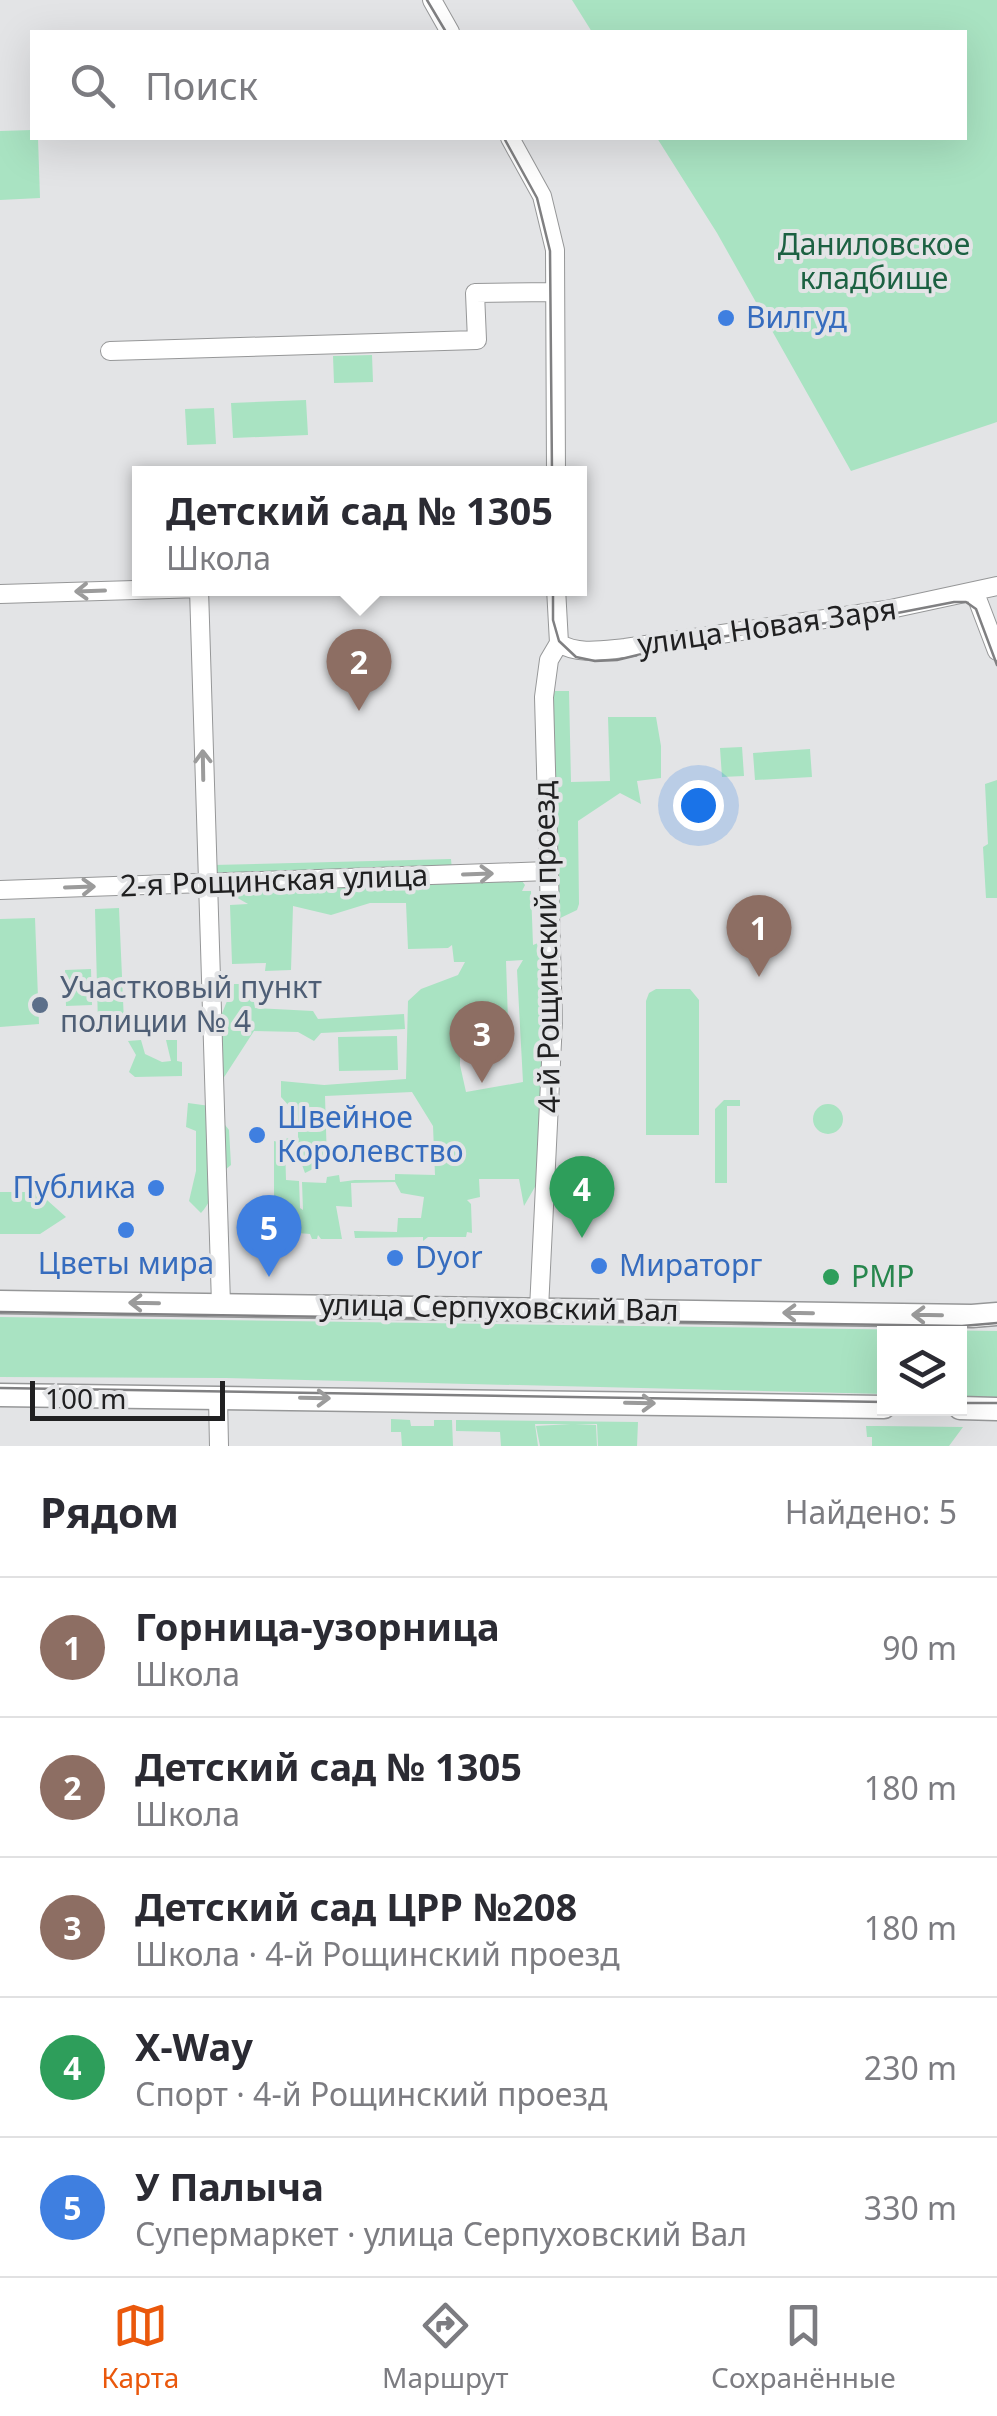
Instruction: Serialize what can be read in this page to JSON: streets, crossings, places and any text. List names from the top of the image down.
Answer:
{
  "streets": {
    "main road": ["улица Серпуховский Вал"],
    "street": ["улица Новая Заря", "2-я Рощинская улица", "4-й Рощинский проезд"]
  },
  "crossings": [
    ["улица Новая Заря", "4-й Рощинский проезд"],
    ["2-я Рощинская улица", "4-й Рощинский проезд"],
    ["4-й Рощинский проезд", "улица Серпуховский Вал"]
  ],
  "one_way": ["2-я Рощинская улица"],
  "parks": ["Даниловское кладбище"],
  "places": [
    "Вилгуд",
    "Участковый пункт полиции № 4",
    "Швейное Королевство",
    "Публика",
    "Цветы мира",
    "Dyor",
    "Мираторг",
    "PMP"
  ],
  "scale_bar": "100 m",
  "page": {
    "search": "Поиск",
    "popup": ["Детский сад № 1305", "Школа"],
    "pins": [
      "2",
      "1",
      "3",
      "4",
      "5"
    ],
    "scale": "100 m",
    "heading": ["Рядом", "Найдено: 5"],
    "list": [
      {
        "mark": "1",
        "name": "Горница-узорница",
        "note": "Школа",
        "value": "90 m"
      },
      {
        "mark": "2",
        "name": "Детский сад № 1305",
        "note": "Школа",
        "value": "180 m"
      },
      {
        "mark": "3",
        "name": "Детский сад ЦРР №208",
        "note": "Школа · 4-й Рощинский проезд",
        "value": "180 m"
      },
      {
        "mark": "4",
        "name": "X-Way",
        "note": "Спорт · 4-й Рощинский проезд",
        "value": "230 m"
      },
      {
        "mark": "5",
        "name": "У Палыча",
        "note": "Супермаркет · улица Серпуховский Вал",
        "value": "330 m"
      }
    ],
    "nav": ["Карта", "Маршрут", "Сохранённые"]
  }
}
